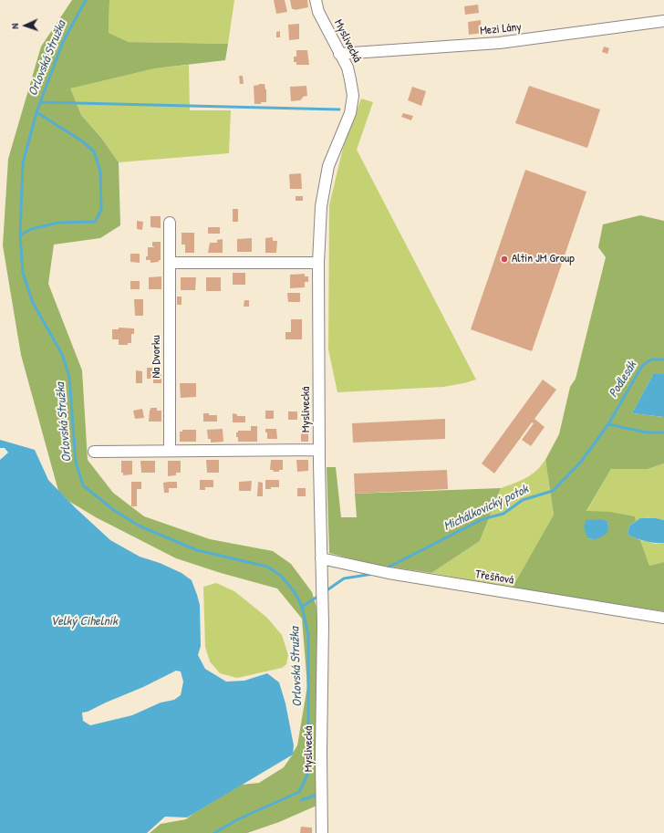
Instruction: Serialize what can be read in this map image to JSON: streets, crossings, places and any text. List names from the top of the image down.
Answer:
{
  "streets": {
    "street": [
      "Mezi Lány",
      "Myslivecká",
      "Na Dvorku",
      "Třešňová"
    ]
  },
  "crossings": [
    ["Mezi Lány", "Myslivecká"],
    ["Myslivecká", "Třešňová"]
  ],
  "water": [
    "Orlovská Stružka",
    "Podlesák",
    "Michálkovický potok",
    "Velký Cihelník"
  ],
  "places": ["Altin JM Group"],
  "north": "left"
}
